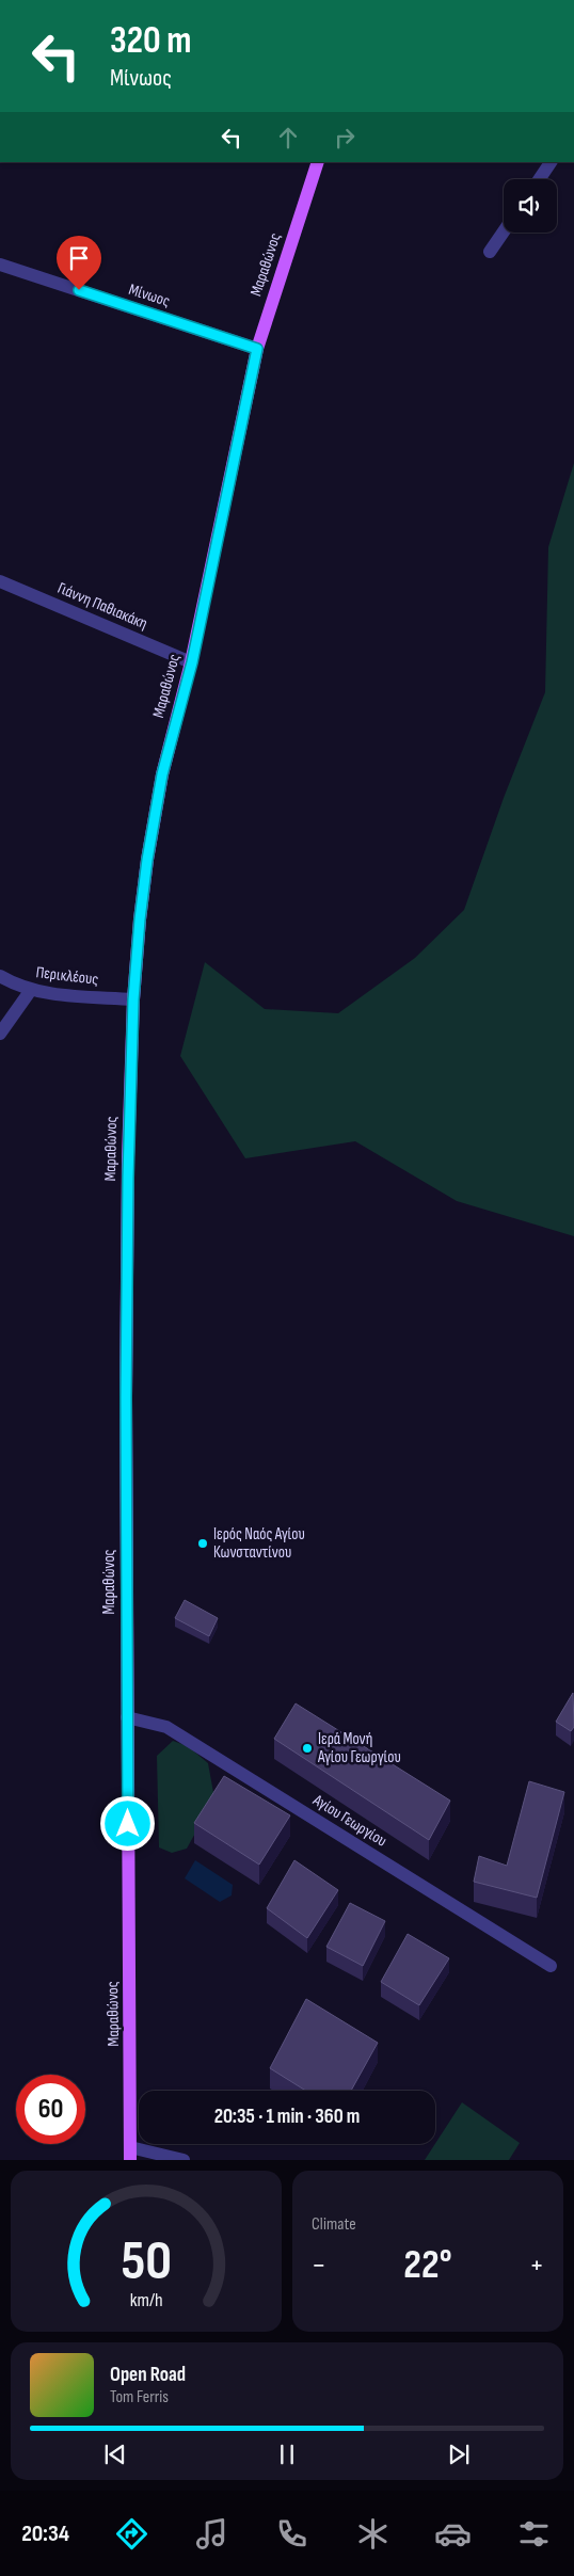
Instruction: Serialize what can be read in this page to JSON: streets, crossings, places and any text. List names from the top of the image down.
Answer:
{
  "streets": {
    "main road": ["Μαραθώνος"],
    "street": [
      "Μίνωος",
      "Γιάννη Παθιακάκη",
      "Περικλέους",
      "Αγίου Γεωργίου"
    ]
  },
  "crossings": [
    ["Μαραθώνος", "Μίνωος"],
    ["Μαραθώνος", "Γιάννη Παθιακάκη"],
    ["Μαραθώνος", "Περικλέους"],
    ["Μαραθώνος", "Αγίου Γεωργίου"]
  ],
  "places": ["Ιερός Ναός Αγίου Κωνσταντίνου", "Ιερά Μονή Αγίου Γεωργίου"],
  "page": {
    "turn": ["320 m", "Μίνωος"],
    "limit": "60",
    "trip": "20:35 · 1 min · 360 m",
    "tile": "Climate",
    "heat": ["−", "22°", "+"],
    "song": ["Open Road", "Tom Ferris"],
    "tabs": "20:34",
    "gauge": ["50", "km/h"]
  }
}
